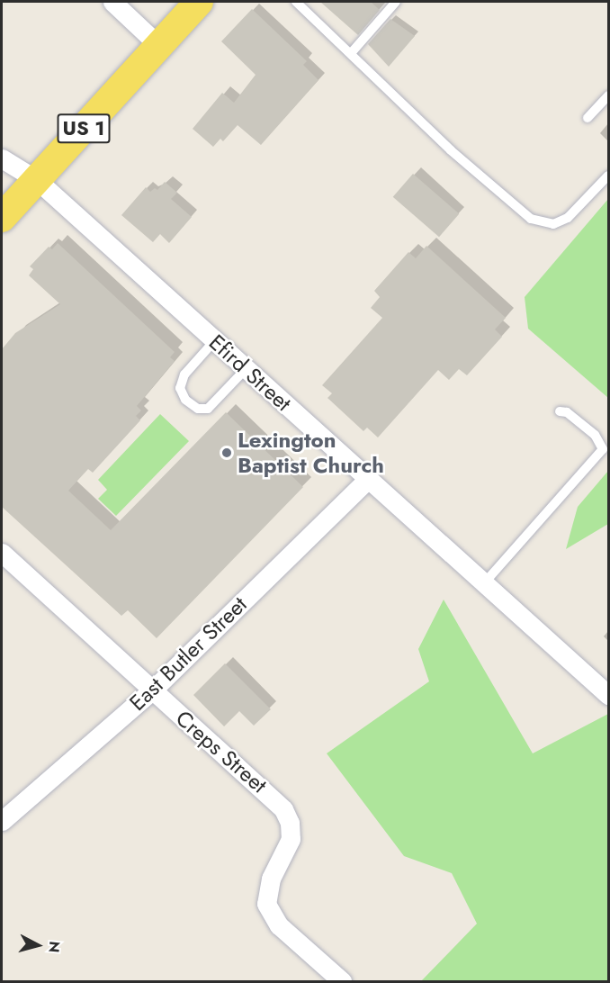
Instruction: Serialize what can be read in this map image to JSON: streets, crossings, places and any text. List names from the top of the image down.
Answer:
{
  "streets": {
    "main road": ["US 1"],
    "street": ["Efird Street", "East Butler Street", "Creps Street"]
  },
  "crossings": [
    ["US 1", "Efird Street"],
    ["Efird Street", "East Butler Street"],
    ["East Butler Street", "Creps Street"]
  ],
  "places": ["Lexington Baptist Church"],
  "north": "right"
}
